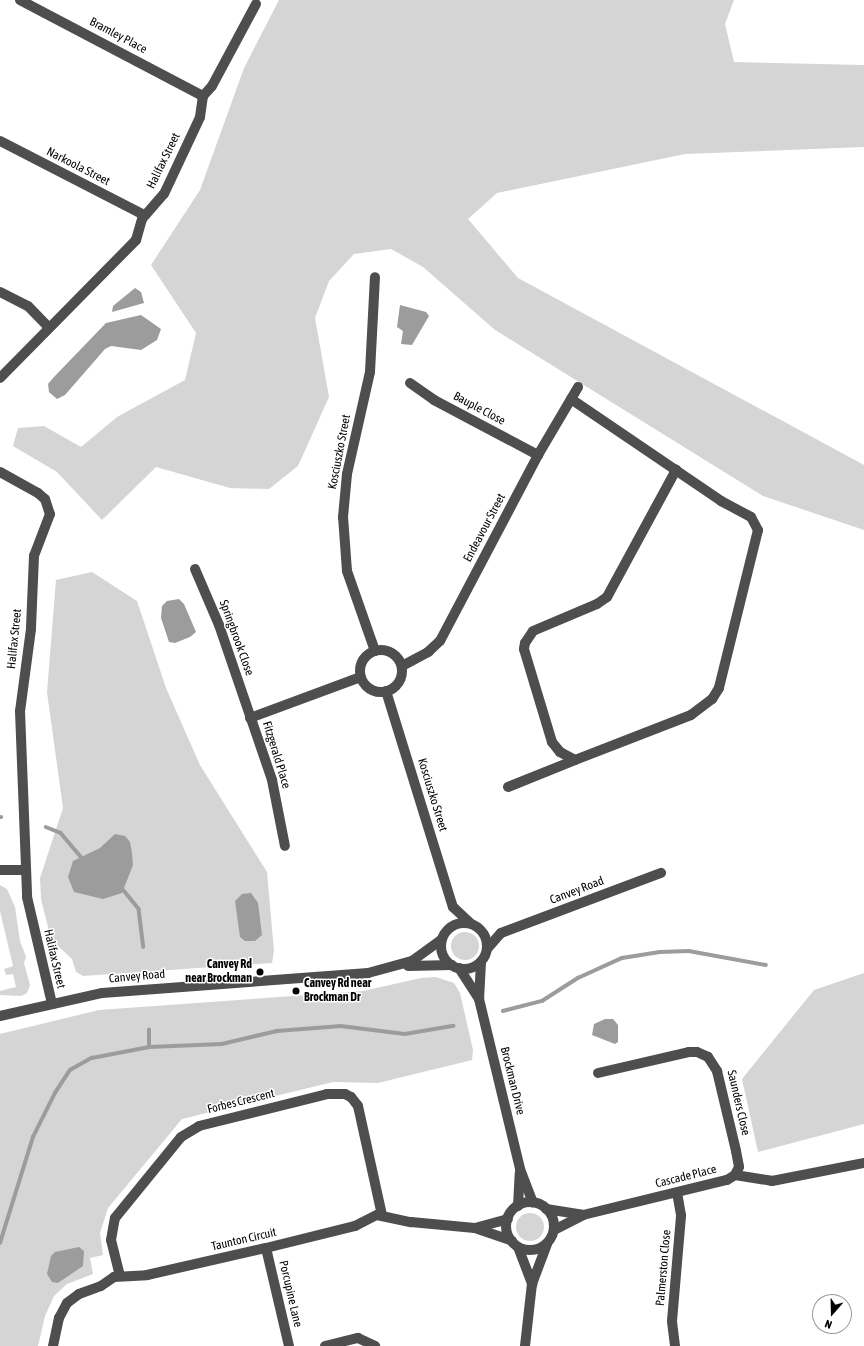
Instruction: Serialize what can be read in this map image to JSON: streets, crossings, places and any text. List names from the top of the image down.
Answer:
{
  "streets": {
    "street": [
      "Bramley Place",
      "Halifax Street",
      "Narkoola Street",
      "Bauple Close",
      "Kosciuszko Street",
      "Endeavour Street",
      "Springbrook Close",
      "Fitzgerald Place",
      "Canvey Road",
      "Brockman Drive",
      "Forbes Crescent",
      "Saunders Close",
      "Cascade Place",
      "Taunton Circuit",
      "Palmerston Close",
      "Porcupine Lane"
    ]
  },
  "crossings": [
    ["Bramley Place", "Halifax Street"],
    ["Halifax Street", "Narkoola Street"],
    ["Halifax Street", "Canvey Road"],
    ["Bauple Close", "Endeavour Street"],
    ["Kosciuszko Street", "Endeavour Street"],
    ["Kosciuszko Street", "Fitzgerald Place"],
    ["Kosciuszko Street", "Canvey Road"],
    ["Kosciuszko Street", "Brockman Drive"],
    ["Endeavour Street", "Fitzgerald Place"],
    ["Springbrook Close", "Fitzgerald Place"],
    ["Canvey Road", "Brockman Drive"],
    ["Brockman Drive", "Cascade Place"],
    ["Forbes Crescent", "Taunton Circuit"],
    ["Saunders Close", "Cascade Place"],
    ["Cascade Place", "Palmerston Close"],
    ["Taunton Circuit", "Porcupine Lane"]
  ],
  "places": ["Canvey Rd near Brockman", "Canvey Rd near Brockman Dr"],
  "north": "bottom"
}
